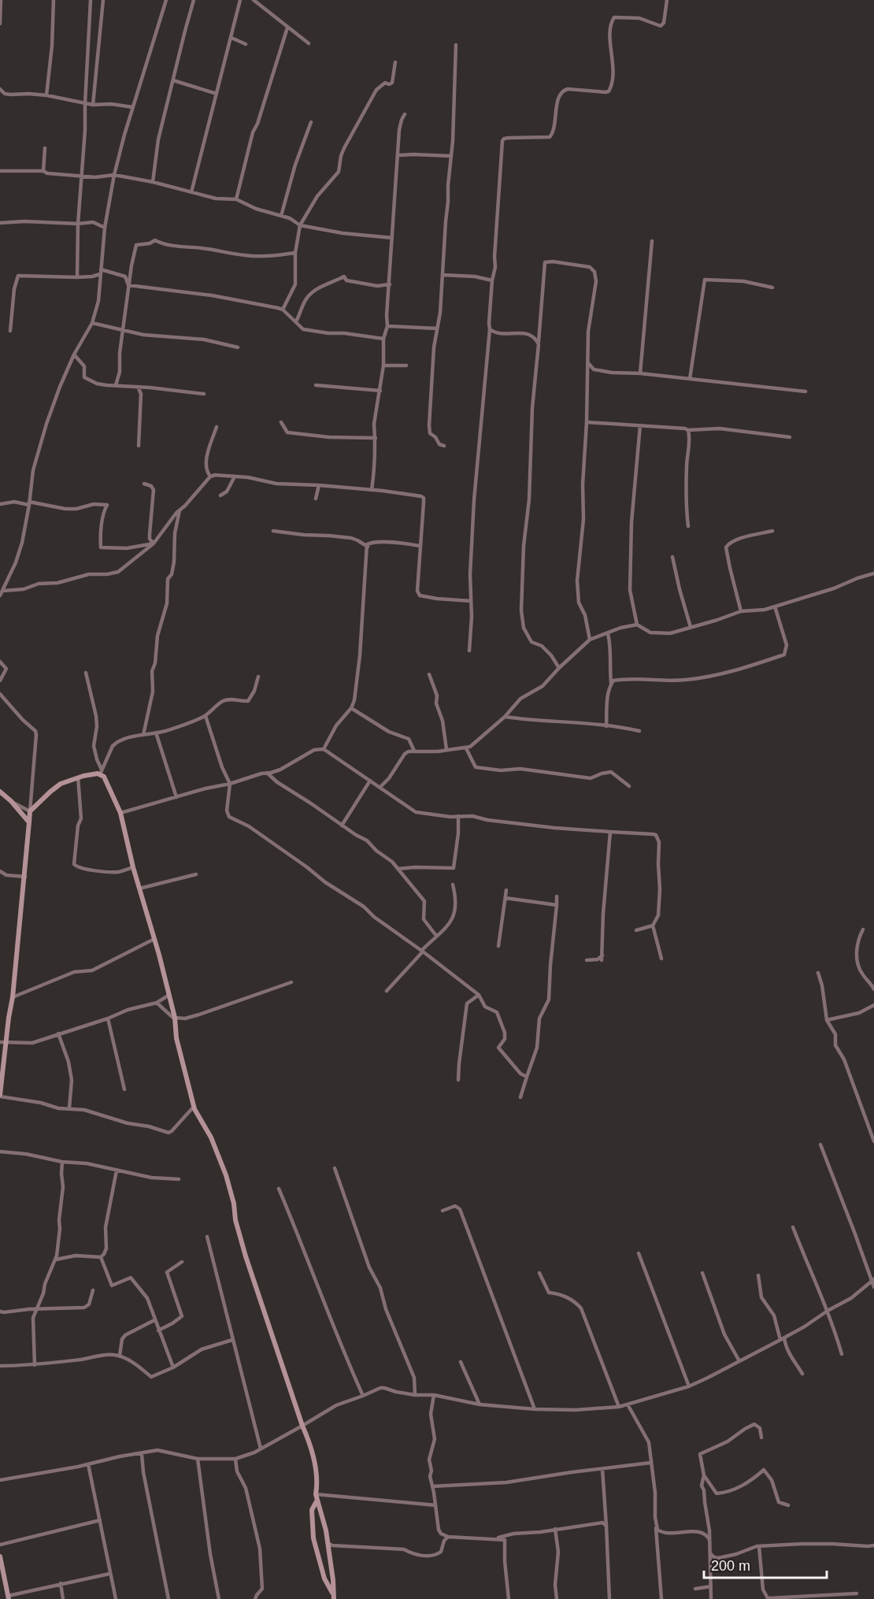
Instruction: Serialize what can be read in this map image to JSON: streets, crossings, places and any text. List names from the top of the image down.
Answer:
{
  "scale_bar": "200 m"
}
